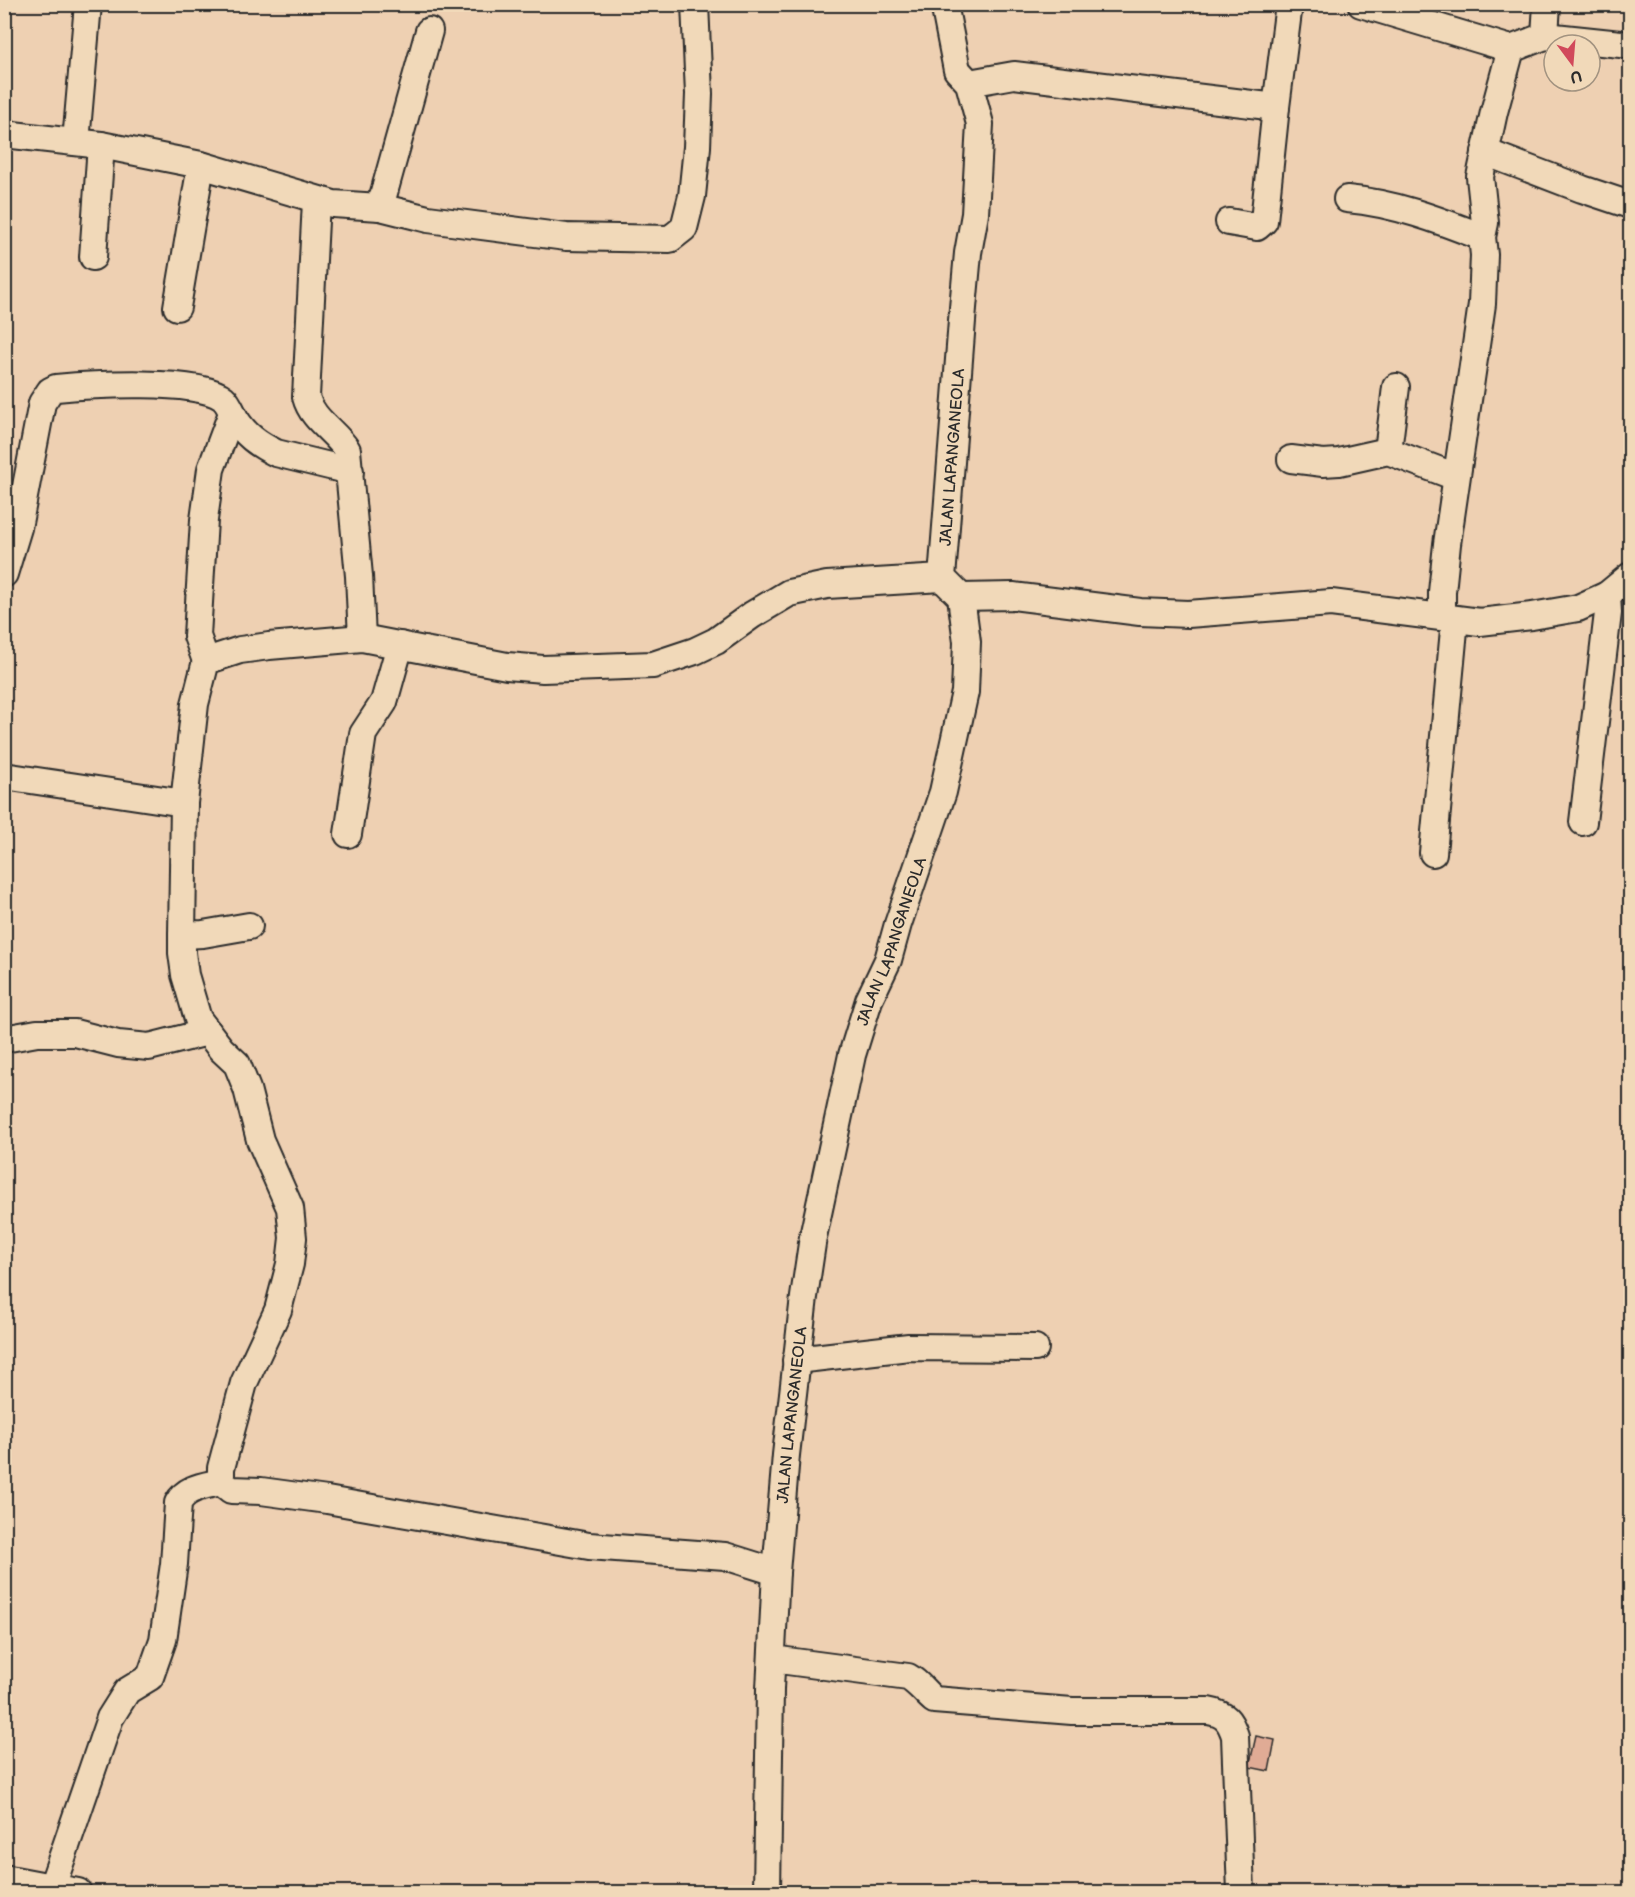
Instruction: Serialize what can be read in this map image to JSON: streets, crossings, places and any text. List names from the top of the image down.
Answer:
{
  "streets": {
    "street": ["JALAN LAPANGANEOLA"]
  },
  "north": "bottom"
}
